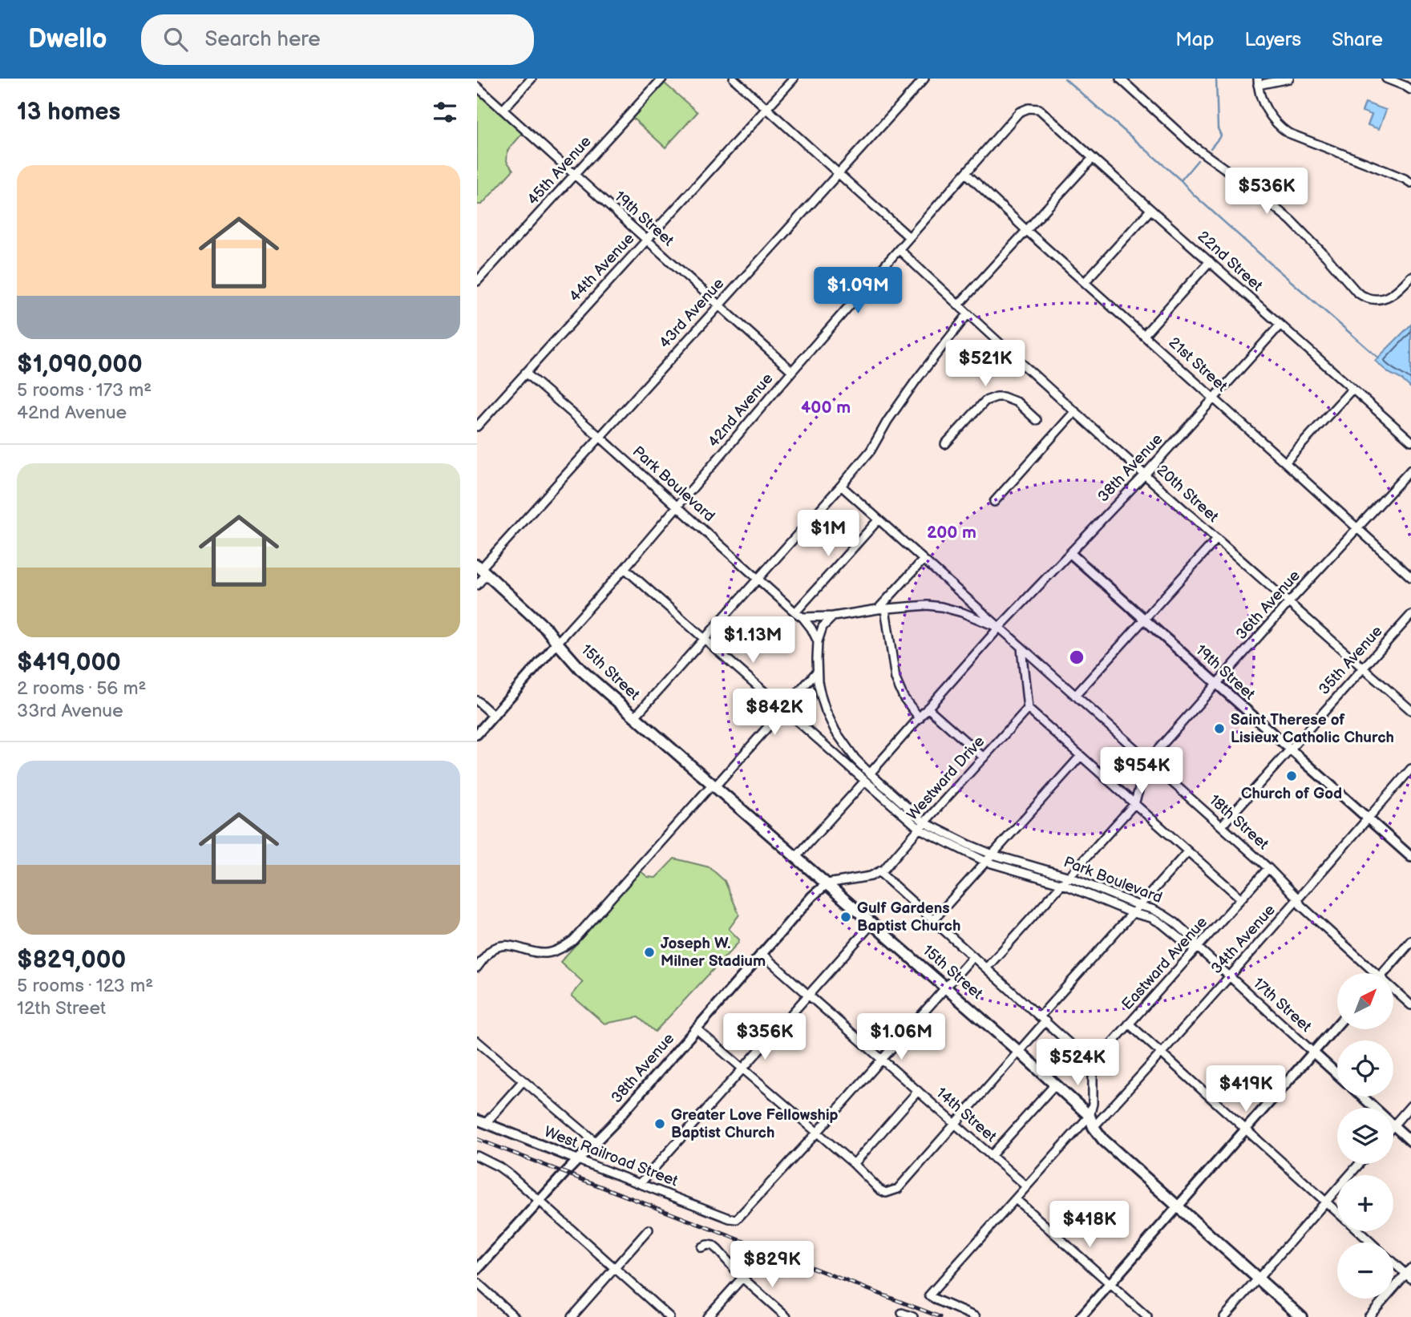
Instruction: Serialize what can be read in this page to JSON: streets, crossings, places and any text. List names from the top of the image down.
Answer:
{
  "streets": {
    "main road": ["15th Street"],
    "street": [
      "45th Avenue",
      "19th Street",
      "22nd Street",
      "44th Avenue",
      "43rd Avenue",
      "21st Street",
      "42nd Avenue",
      "38th Avenue",
      "Park Boulevard",
      "20th Street",
      "36th Avenue",
      "35th Avenue",
      "Westward Drive",
      "18th Street",
      "34th Avenue",
      "Eastward Avenue",
      "17th Street",
      "14th Street",
      "West Railroad Street"
    ]
  },
  "crossings": [
    ["45th Avenue", "19th Street"],
    ["19th Street", "44th Avenue"],
    ["19th Street", "43rd Avenue"],
    ["19th Street", "42nd Avenue"],
    ["19th Street", "38th Avenue"],
    ["19th Street", "36th Avenue"],
    ["19th Street", "35th Avenue"],
    ["19th Street", "34th Avenue"],
    ["22nd Street", "42nd Avenue"],
    ["22nd Street", "38th Avenue"],
    ["44th Avenue", "Park Boulevard"],
    ["43rd Avenue", "Park Boulevard"],
    ["43rd Avenue", "15th Street"],
    ["21st Street", "42nd Avenue"],
    ["21st Street", "38th Avenue"],
    ["21st Street", "36th Avenue"],
    ["42nd Avenue", "Park Boulevard"],
    ["42nd Avenue", "20th Street"],
    ["42nd Avenue", "15th Street"],
    ["38th Avenue", "Park Boulevard"],
    ["38th Avenue", "20th Street"],
    ["38th Avenue", "15th Street"],
    ["38th Avenue", "18th Street"],
    ["38th Avenue", "14th Street"],
    ["38th Avenue", "West Railroad Street"],
    ["Park Boulevard", "Westward Drive"],
    ["Park Boulevard", "Eastward Avenue"],
    ["Park Boulevard", "17th Street"],
    ["20th Street", "36th Avenue"],
    ["20th Street", "35th Avenue"],
    ["36th Avenue", "18th Street"],
    ["35th Avenue", "18th Street"],
    ["15th Street", "34th Avenue"],
    ["18th Street", "34th Avenue"],
    ["18th Street", "Eastward Avenue"],
    ["34th Avenue", "17th Street"],
    ["Eastward Avenue", "17th Street"]
  ],
  "places": [
    "Saint Therese of Lisieux Catholic Church",
    "Church of God",
    "Gulf Gardens Baptist Church",
    "Joseph W. Milner Stadium",
    "Greater Love Fellowship Baptist Church"
  ],
  "north": "top right",
  "page": {
    "header": "Dwello",
    "search": "Search here",
    "nav": ["Map", "Layers", "Share"],
    "heading": "13 homes",
    "list": [
      {
        "name": "$1,090,000",
        "note": "5 rooms · 173 m² · 42nd Avenue"
      },
      {
        "name": "$419,000",
        "note": "2 rooms · 56 m² · 33rd Avenue"
      },
      {
        "name": "$829,000",
        "note": "5 rooms · 123 m² · 12th Street"
      }
    ],
    "price": [
      "$536K",
      "$1.09M",
      "$521K",
      "$1M",
      "$1.13M",
      "$842K",
      "$954K",
      "$356K",
      "$1.06M",
      "$524K",
      "$419K",
      "$418K",
      "$829K"
    ],
    "map_buttons": ["+", "−"]
  },
  "rings": ["400 m", "200 m"]
}
